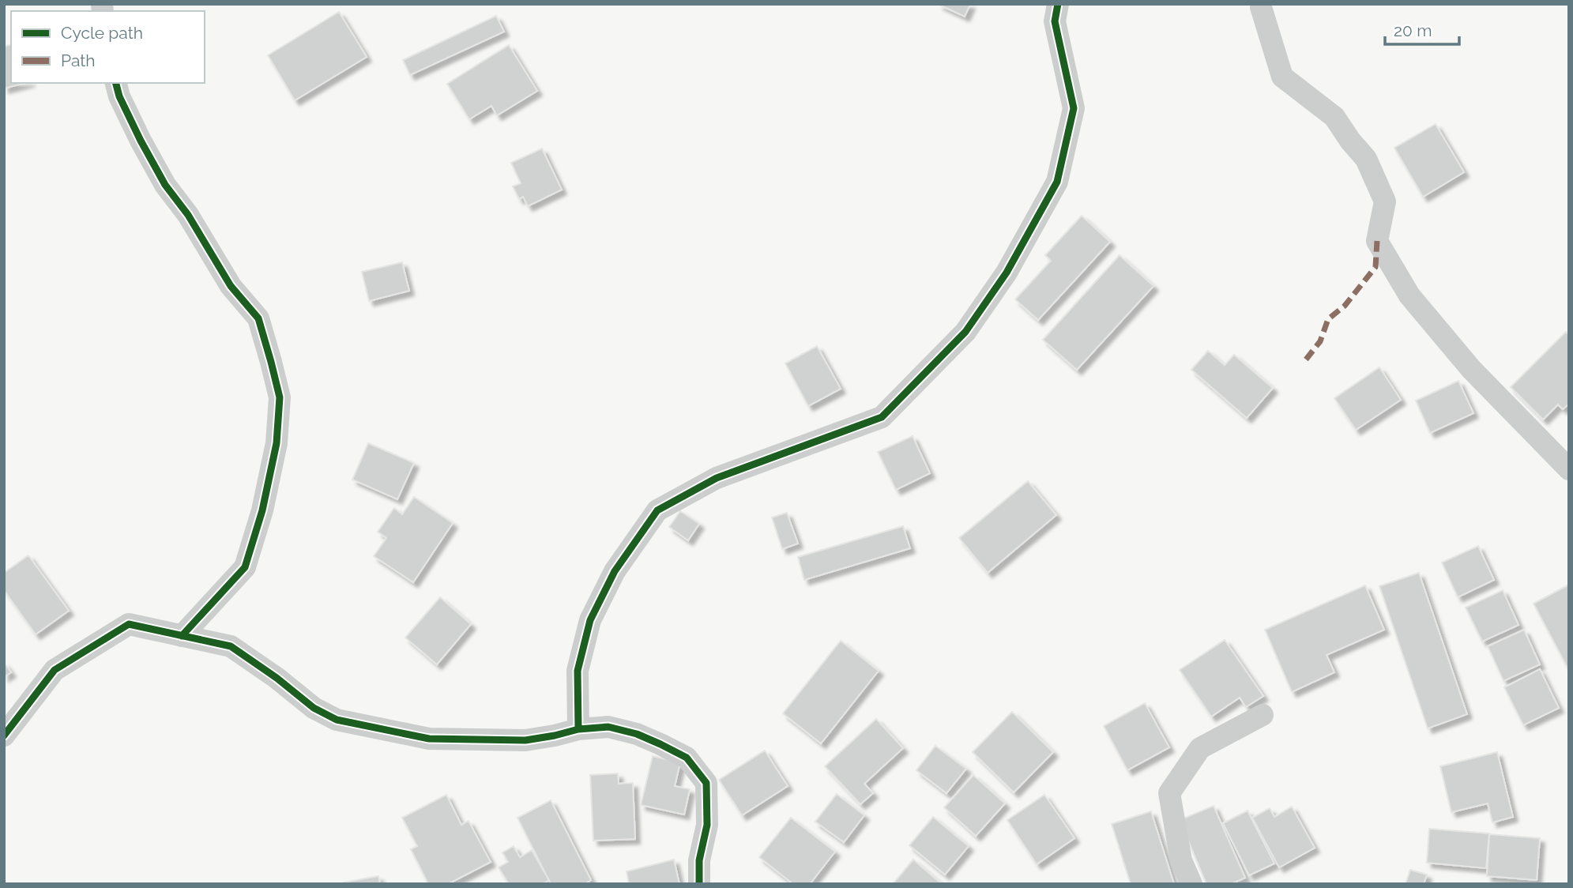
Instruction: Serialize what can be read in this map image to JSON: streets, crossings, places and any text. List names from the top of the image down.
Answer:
{
  "legend": ["Cycle path", "Path"],
  "scale_bar": "20 m"
}
